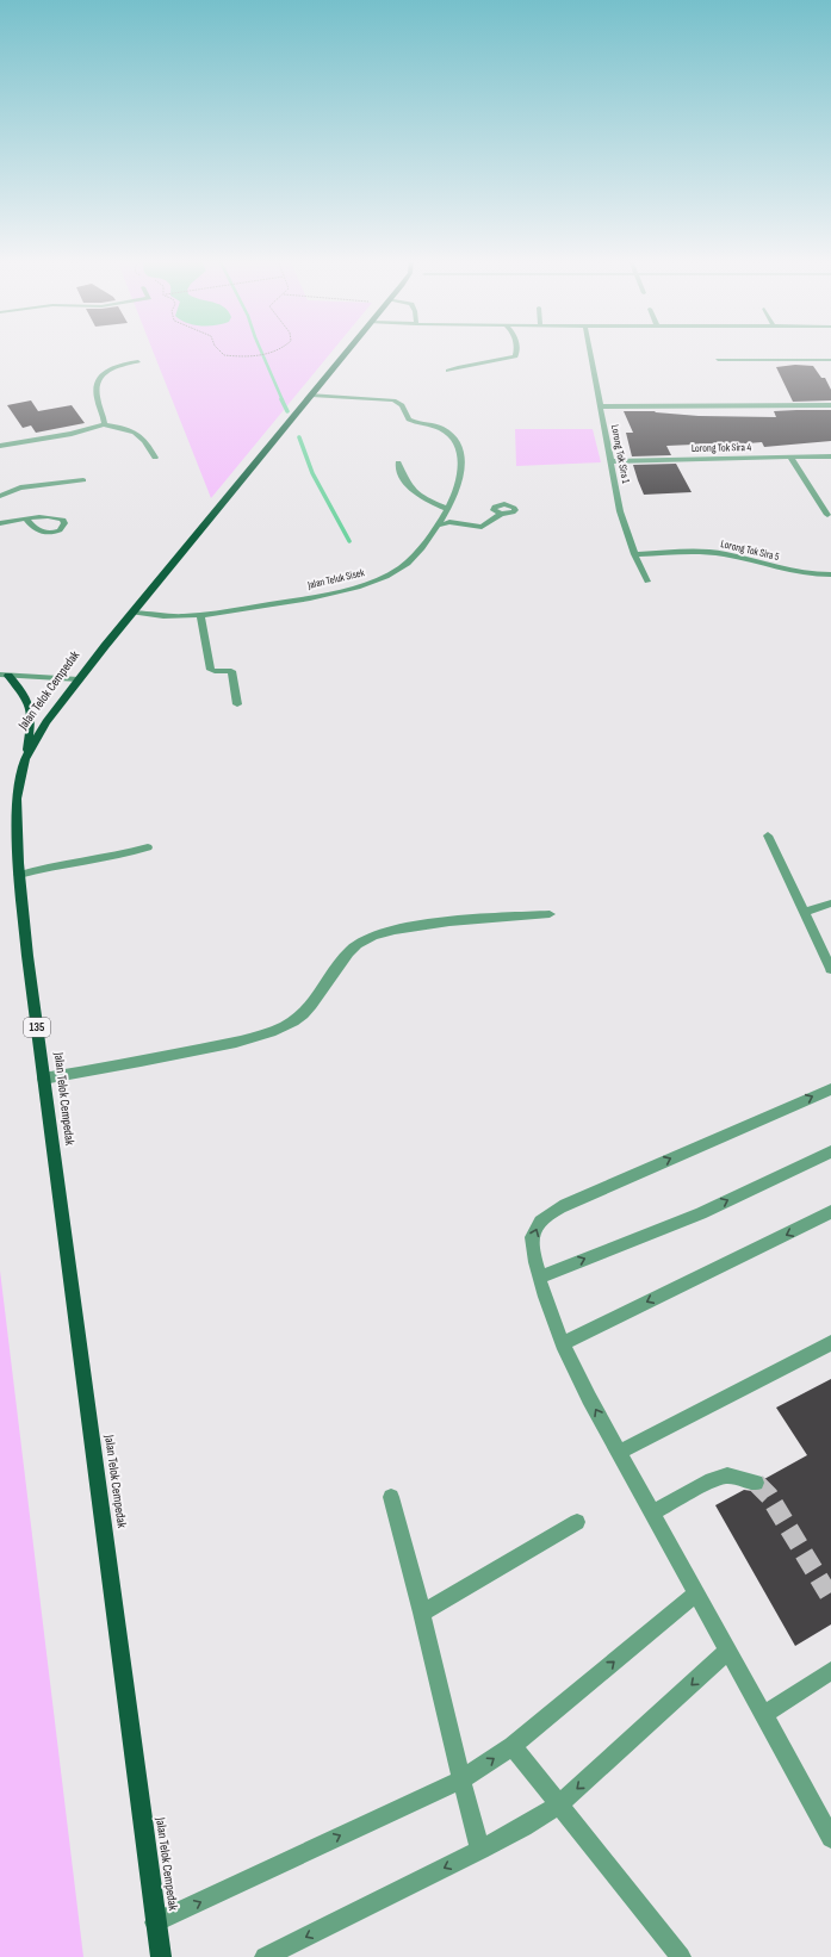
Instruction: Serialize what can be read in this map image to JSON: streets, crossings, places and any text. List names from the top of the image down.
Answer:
{
  "streets": {
    "main road": ["Jalan Telok Cempedak", "135"],
    "street": [
      "Lorong Tok Sira 4",
      "Lorong Tok Sira 1",
      "Lorong Tok Sira 5",
      "Jalan Teluk Sisek"
    ]
  },
  "crossings": [
    ["Lorong Tok Sira 4", "Lorong Tok Sira 1"],
    ["Lorong Tok Sira 1", "Lorong Tok Sira 5"],
    ["Jalan Teluk Sisek", "Jalan Telok Cempedak"]
  ]
}
